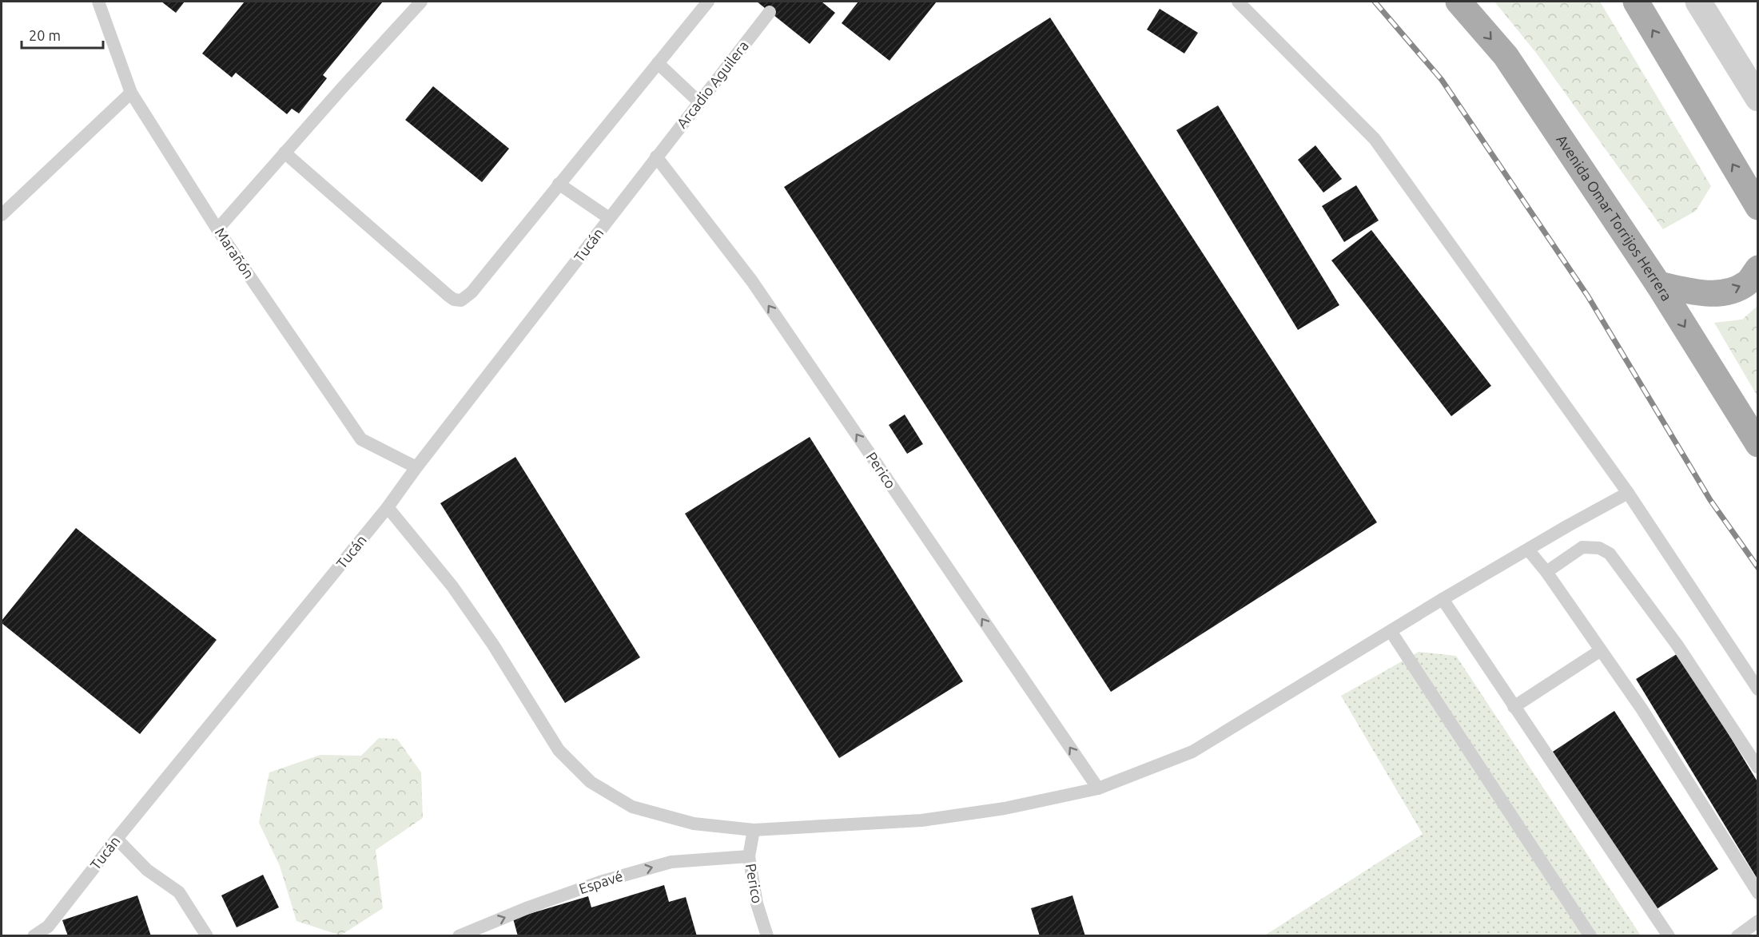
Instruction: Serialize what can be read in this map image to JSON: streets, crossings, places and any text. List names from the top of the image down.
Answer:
{
  "streets": {
    "main road": ["Avenida Omar Torrijos Herrera"],
    "lane": [
      "Arcadio Aguilera",
      "Tucán",
      "Marañón",
      "Perico",
      "Espavé"
    ]
  },
  "crossings": [
    ["Arcadio Aguilera", "Tucán"],
    ["Arcadio Aguilera", "Perico"],
    ["Tucán", "Marañón"],
    ["Tucán", "Perico"],
    ["Perico", "Espavé"]
  ],
  "one_way": ["Perico", "Espavé"],
  "scale_bar": "20 m"
}
